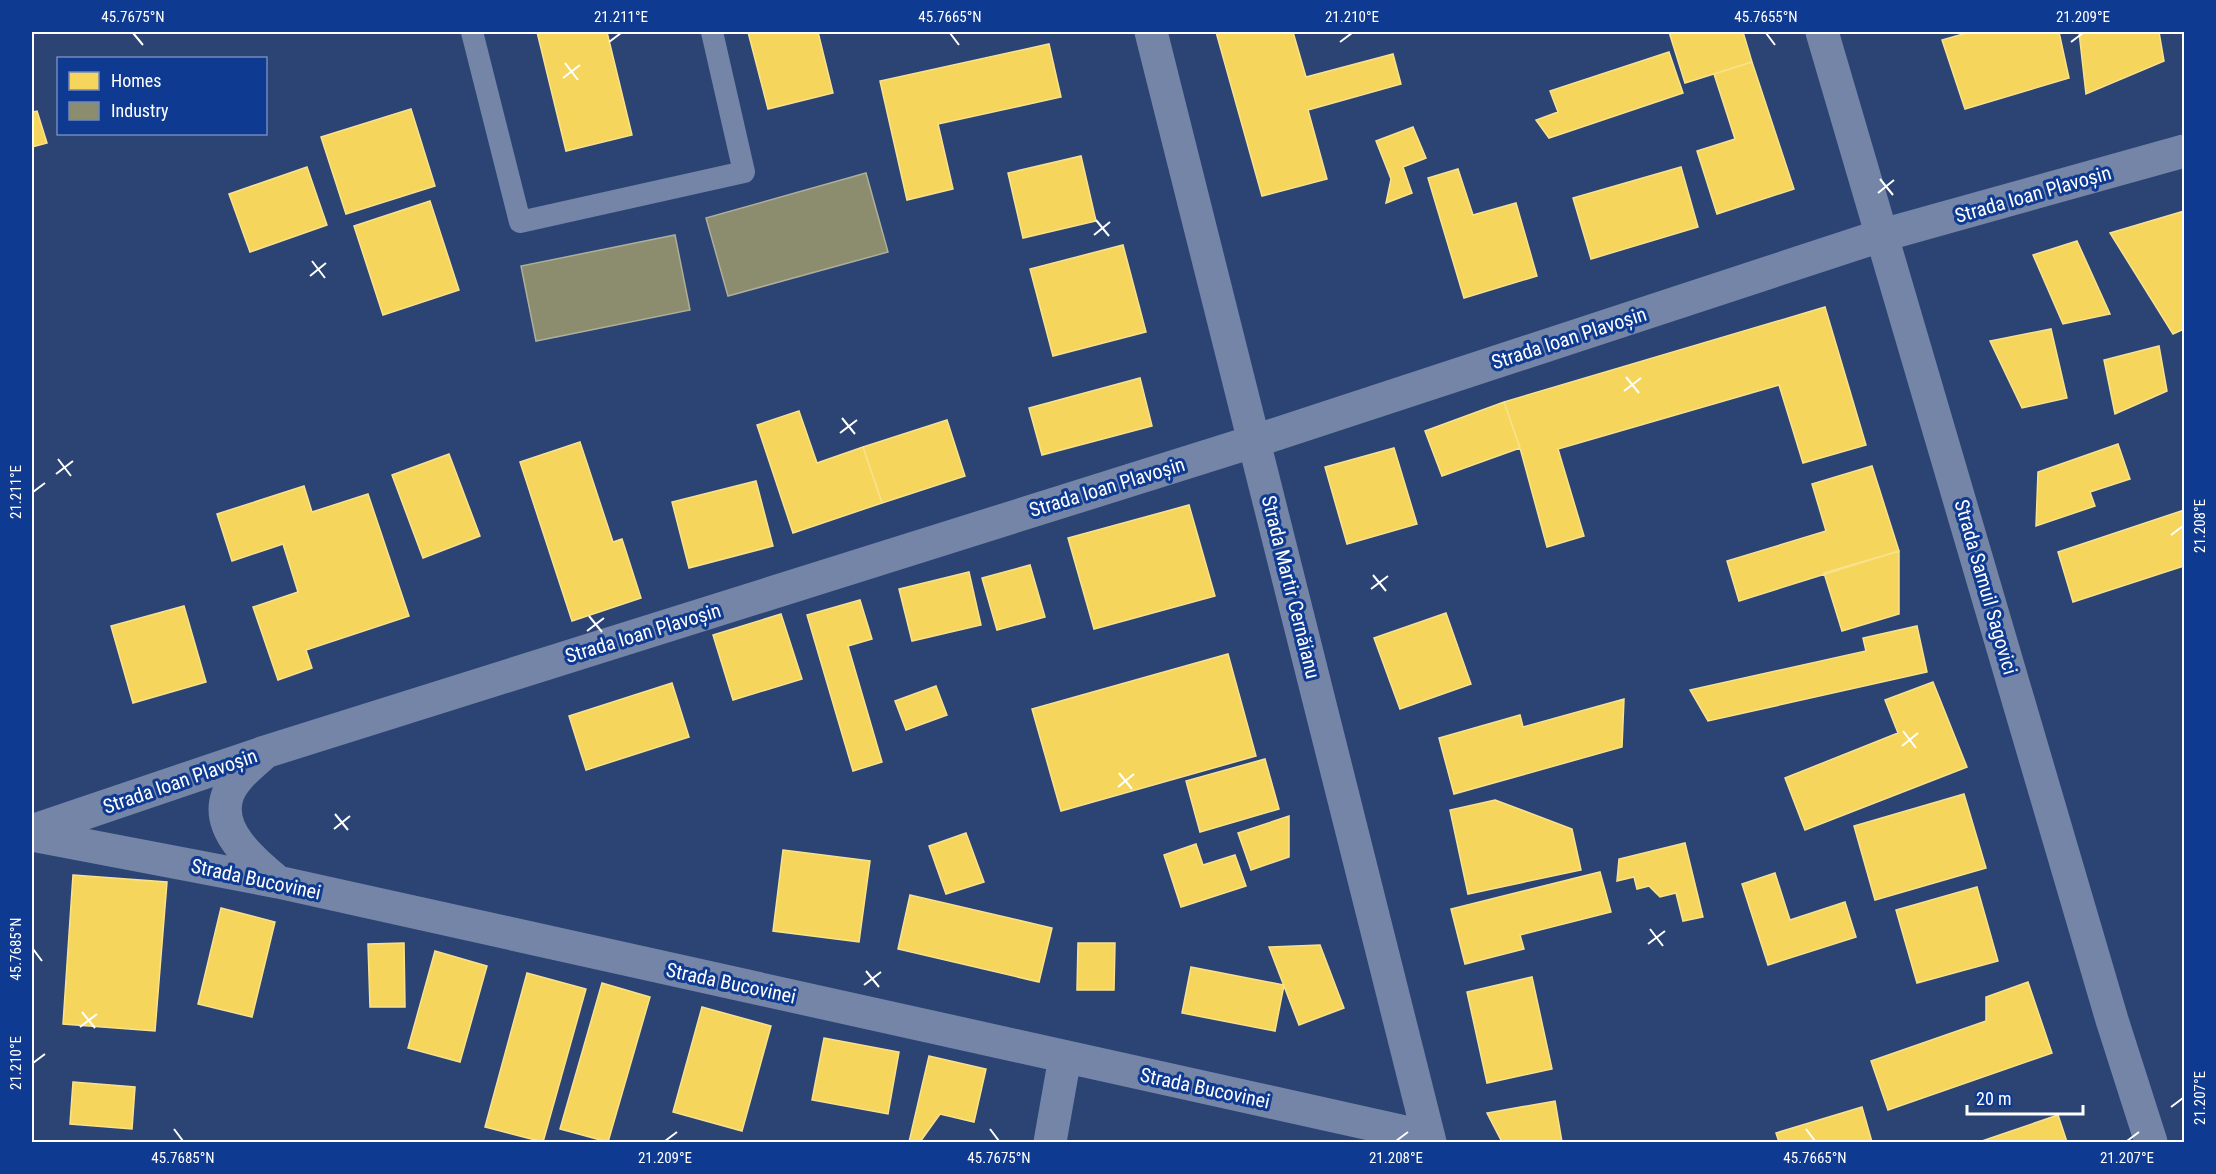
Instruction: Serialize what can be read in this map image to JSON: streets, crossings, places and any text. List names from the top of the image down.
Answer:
{
  "streets": {
    "street": [
      "Strada Ioan Plavoșin",
      "Strada Martir Cernăianu",
      "Strada Samuil Sagovici",
      "Strada Bucovinei"
    ]
  },
  "crossings": [
    ["Strada Ioan Plavoșin", "Strada Martir Cernăianu"],
    ["Strada Ioan Plavoșin", "Strada Samuil Sagovici"],
    ["Strada Ioan Plavoșin", "Strada Bucovinei"],
    ["Strada Martir Cernăianu", "Strada Bucovinei"]
  ],
  "legend": ["Homes", "Industry"],
  "scale_bar": "20 m",
  "coordinates": [
    "45.7675°N",
    "21.211°E",
    "45.7665°N",
    "21.210°E",
    "45.7655°N",
    "21.209°E",
    "21.208°E",
    "45.7685°N",
    "21.207°E"
  ]
}
